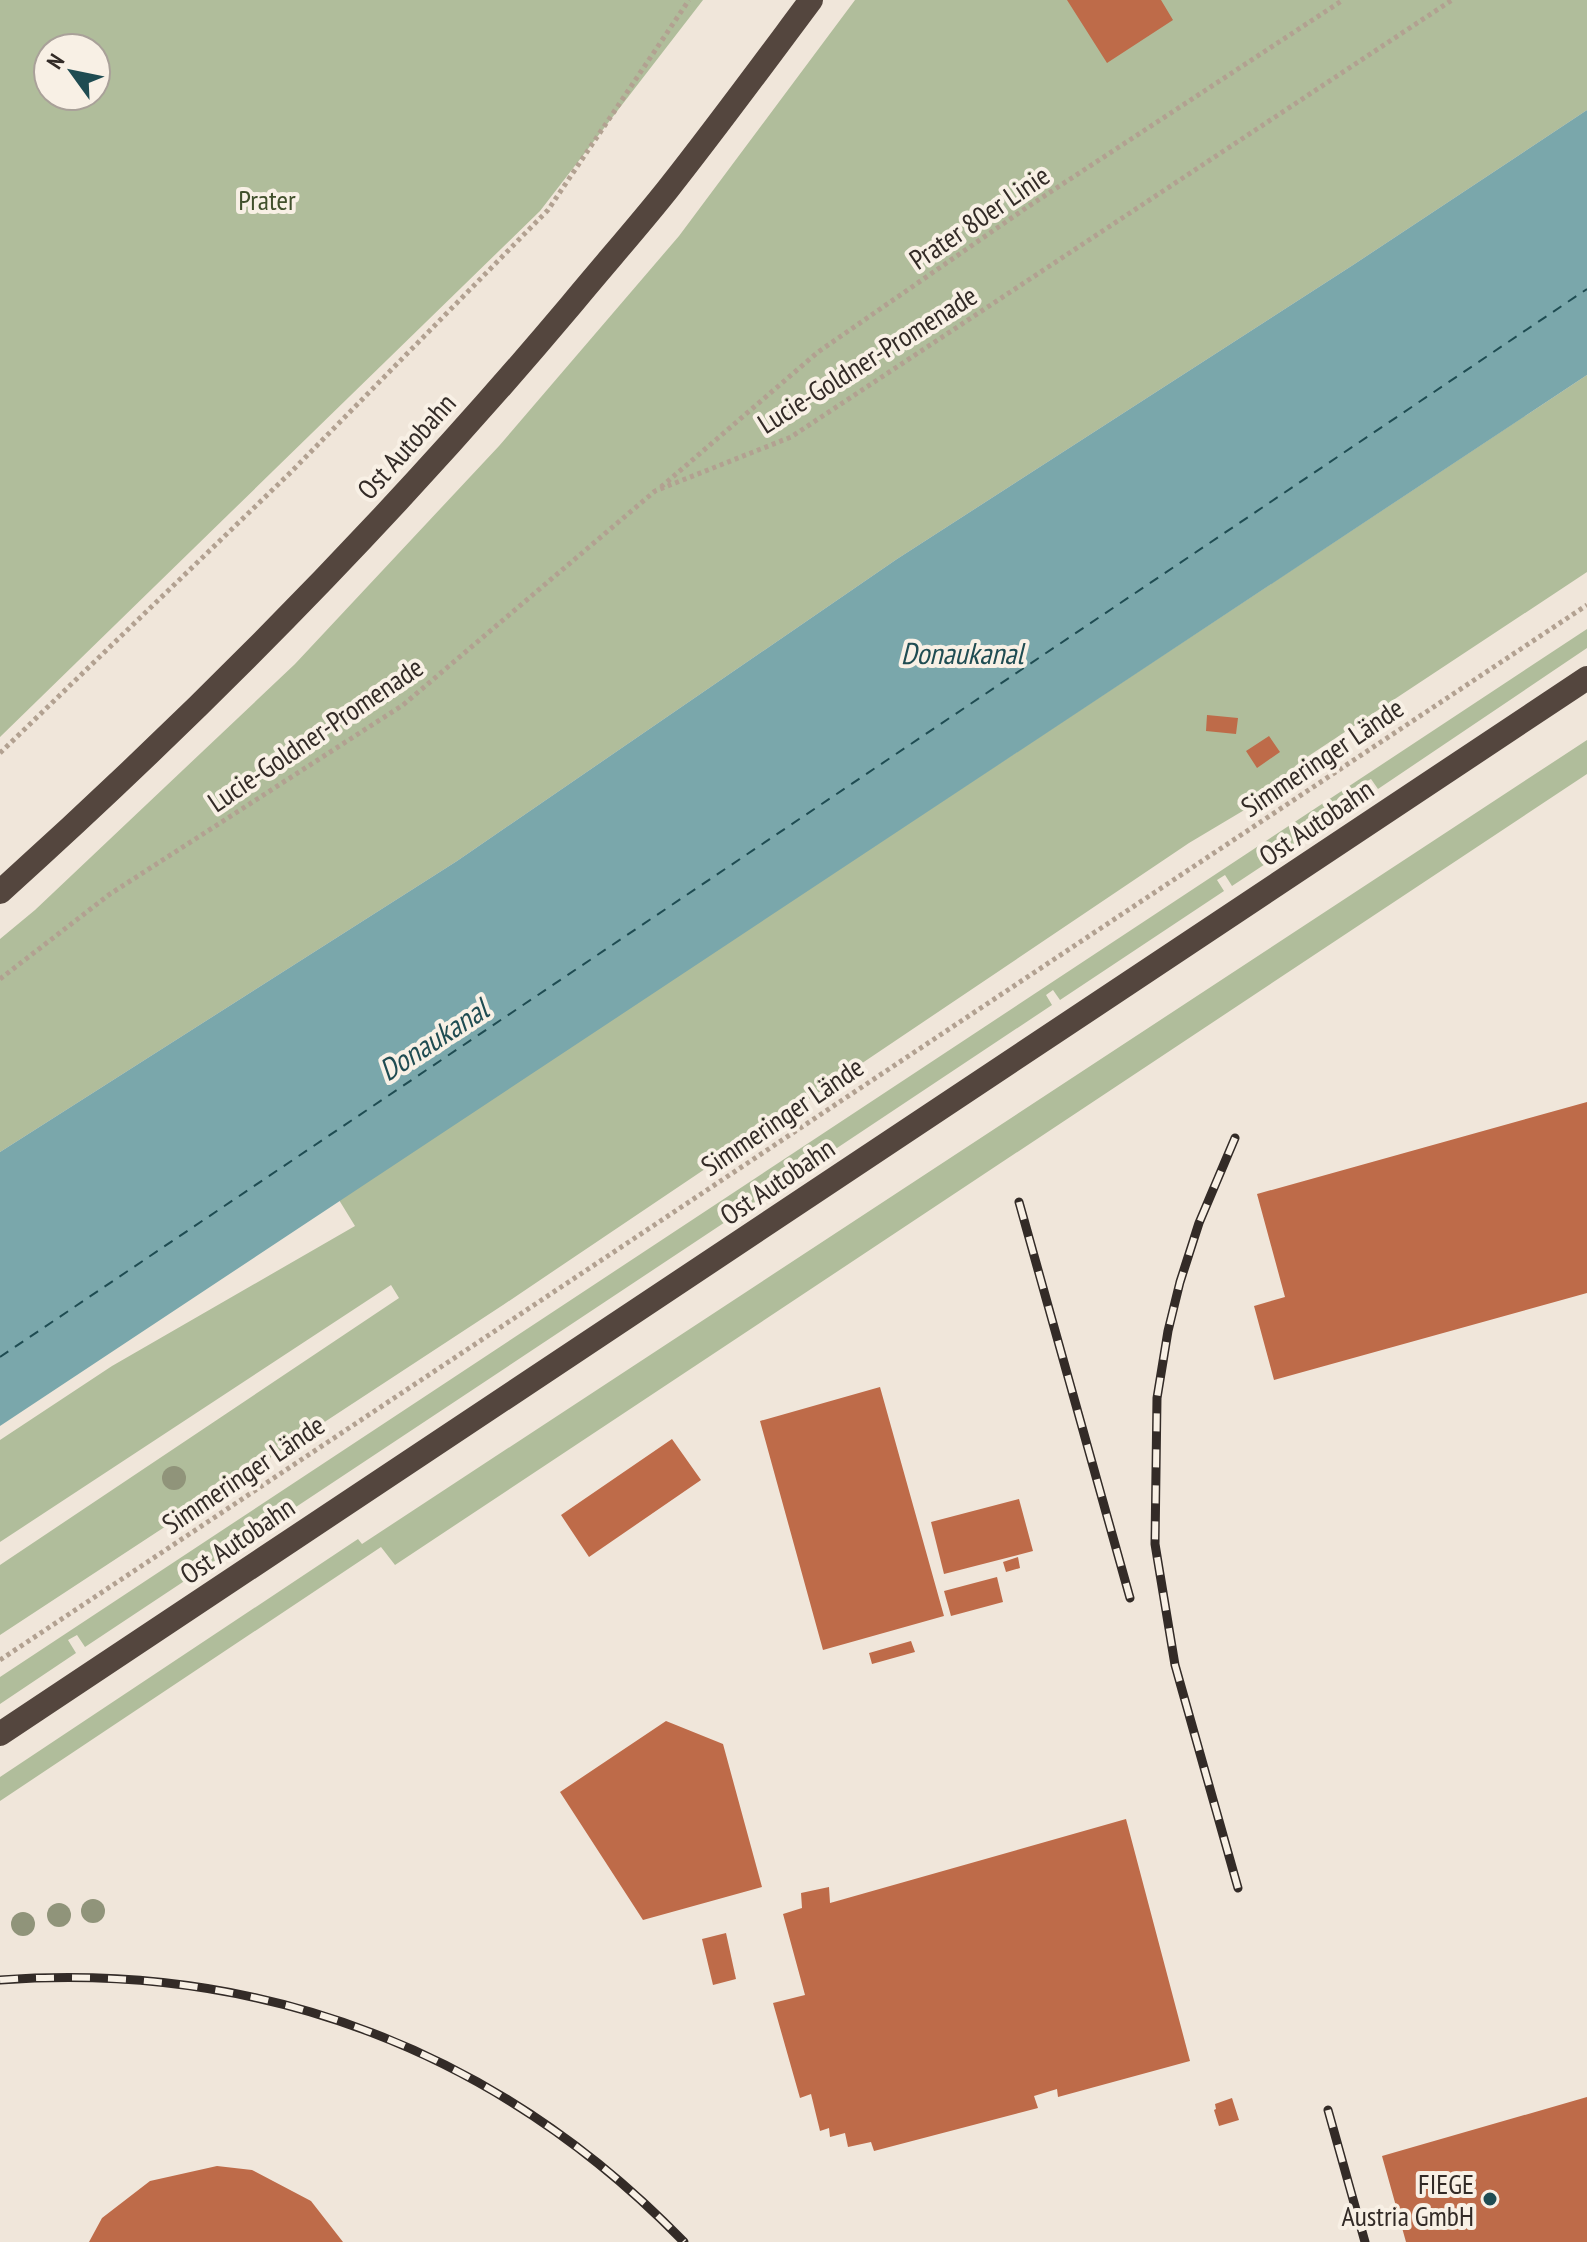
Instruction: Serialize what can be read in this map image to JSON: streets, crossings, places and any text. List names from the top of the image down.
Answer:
{
  "streets": {
    "highway": ["Ost Autobahn"],
    "path": ["Prater 80er Linie", "Lucie-Goldner-Promenade", "Simmeringer Lände"]
  },
  "crossings": [
    ["Prater 80er Linie", "Lucie-Goldner-Promenade"]
  ],
  "water": ["Donaukanal"],
  "parks": ["Prater"],
  "places": ["FIEGE Austria GmbH"],
  "north": "top left"
}
